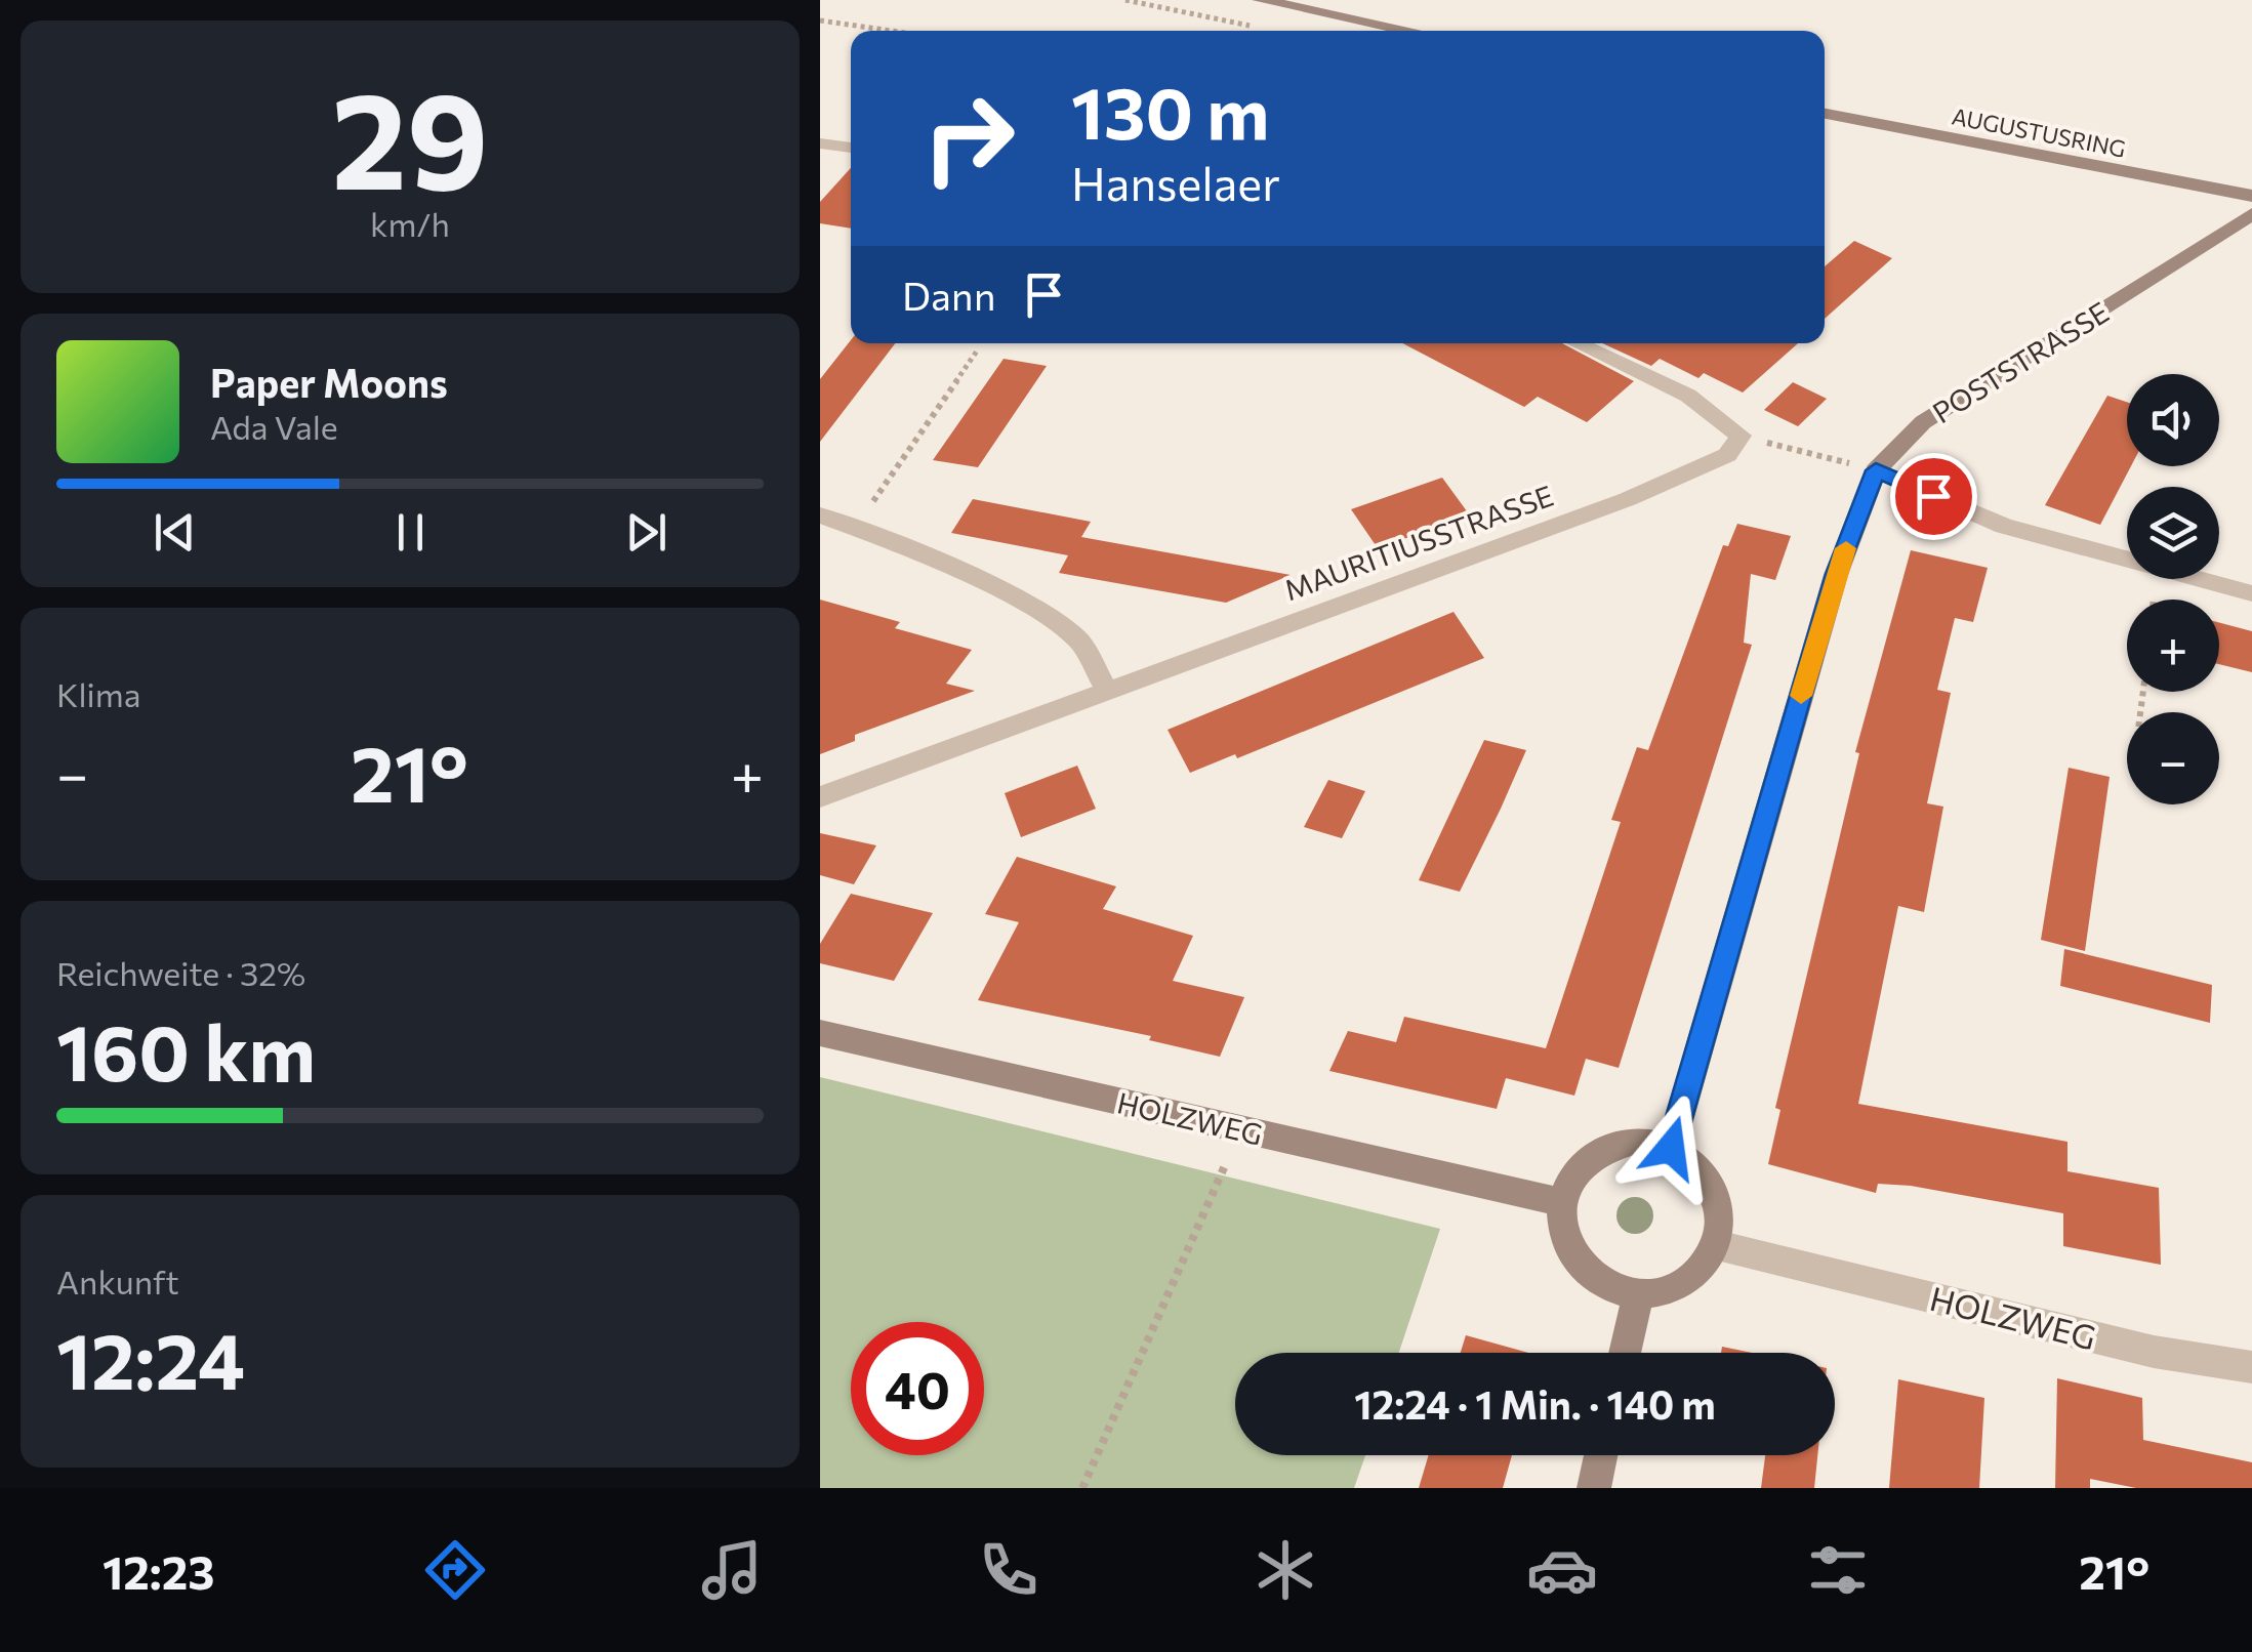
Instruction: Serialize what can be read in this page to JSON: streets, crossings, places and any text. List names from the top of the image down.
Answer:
{
  "streets": {
    "street": [
      "AUGUSTUSRING",
      "POSTSTRASSE",
      "MAURITIUSSTRASSE",
      "HOLZWEG"
    ]
  },
  "crossings": [
    ["POSTSTRASSE", "HOLZWEG"]
  ],
  "page": {
    "tile": [
      ["29", "km/h"],
      "Klima",
      ["Reichweite · 32%", "160 km"],
      ["Ankunft", "12:24"]
    ],
    "turn": ["130 m", "Hanselaer"],
    "then": "Dann",
    "song": ["Paper Moons", "Ada Vale"],
    "map_buttons": ["+", "−"],
    "heat": ["−", "21°", "+"],
    "limit": "40",
    "trip": "12:24 · 1 Min. · 140 m",
    "tabs": ["12:23", "21°"]
  }
}
